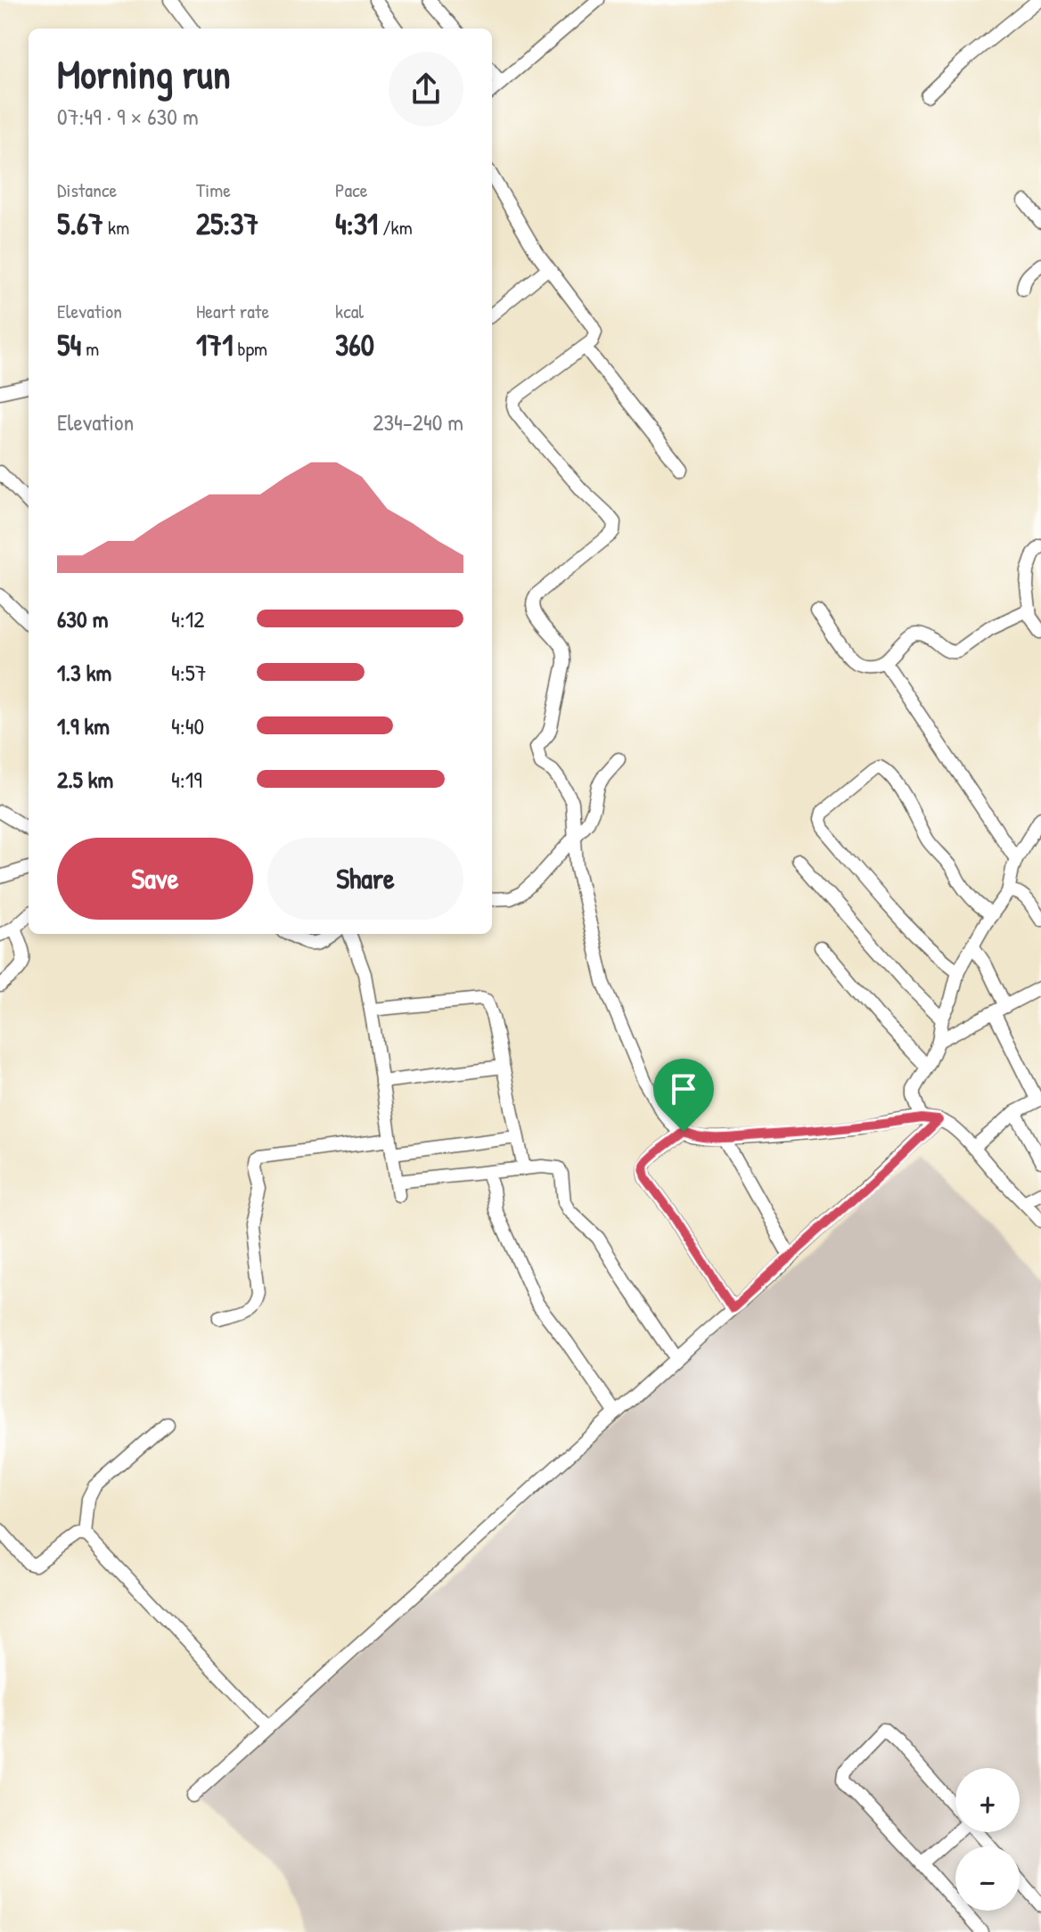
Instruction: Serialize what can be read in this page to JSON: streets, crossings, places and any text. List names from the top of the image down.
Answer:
{
  "page": {
    "heading": ["Morning run", "07:49 · 9 × 630 m"],
    "stats": [
      ["Distance", "5.67 km"],
      ["Time", "25:37"],
      ["Pace", "4:31 /km"],
      ["Elevation", "54 m"],
      ["Heart rate", "171 bpm"],
      ["kcal", "360"]
    ],
    "chart": ["Elevation", "234–240 m"],
    "list": [
      {
        "name": "630 m",
        "note": "4:12"
      },
      {
        "name": "1.3 km",
        "note": "4:57"
      },
      {
        "name": "1.9 km",
        "note": "4:40"
      },
      {
        "name": "2.5 km",
        "note": "4:19"
      }
    ],
    "buttons": ["Save", "Share"],
    "map_buttons": ["+", "−"]
  }
}
